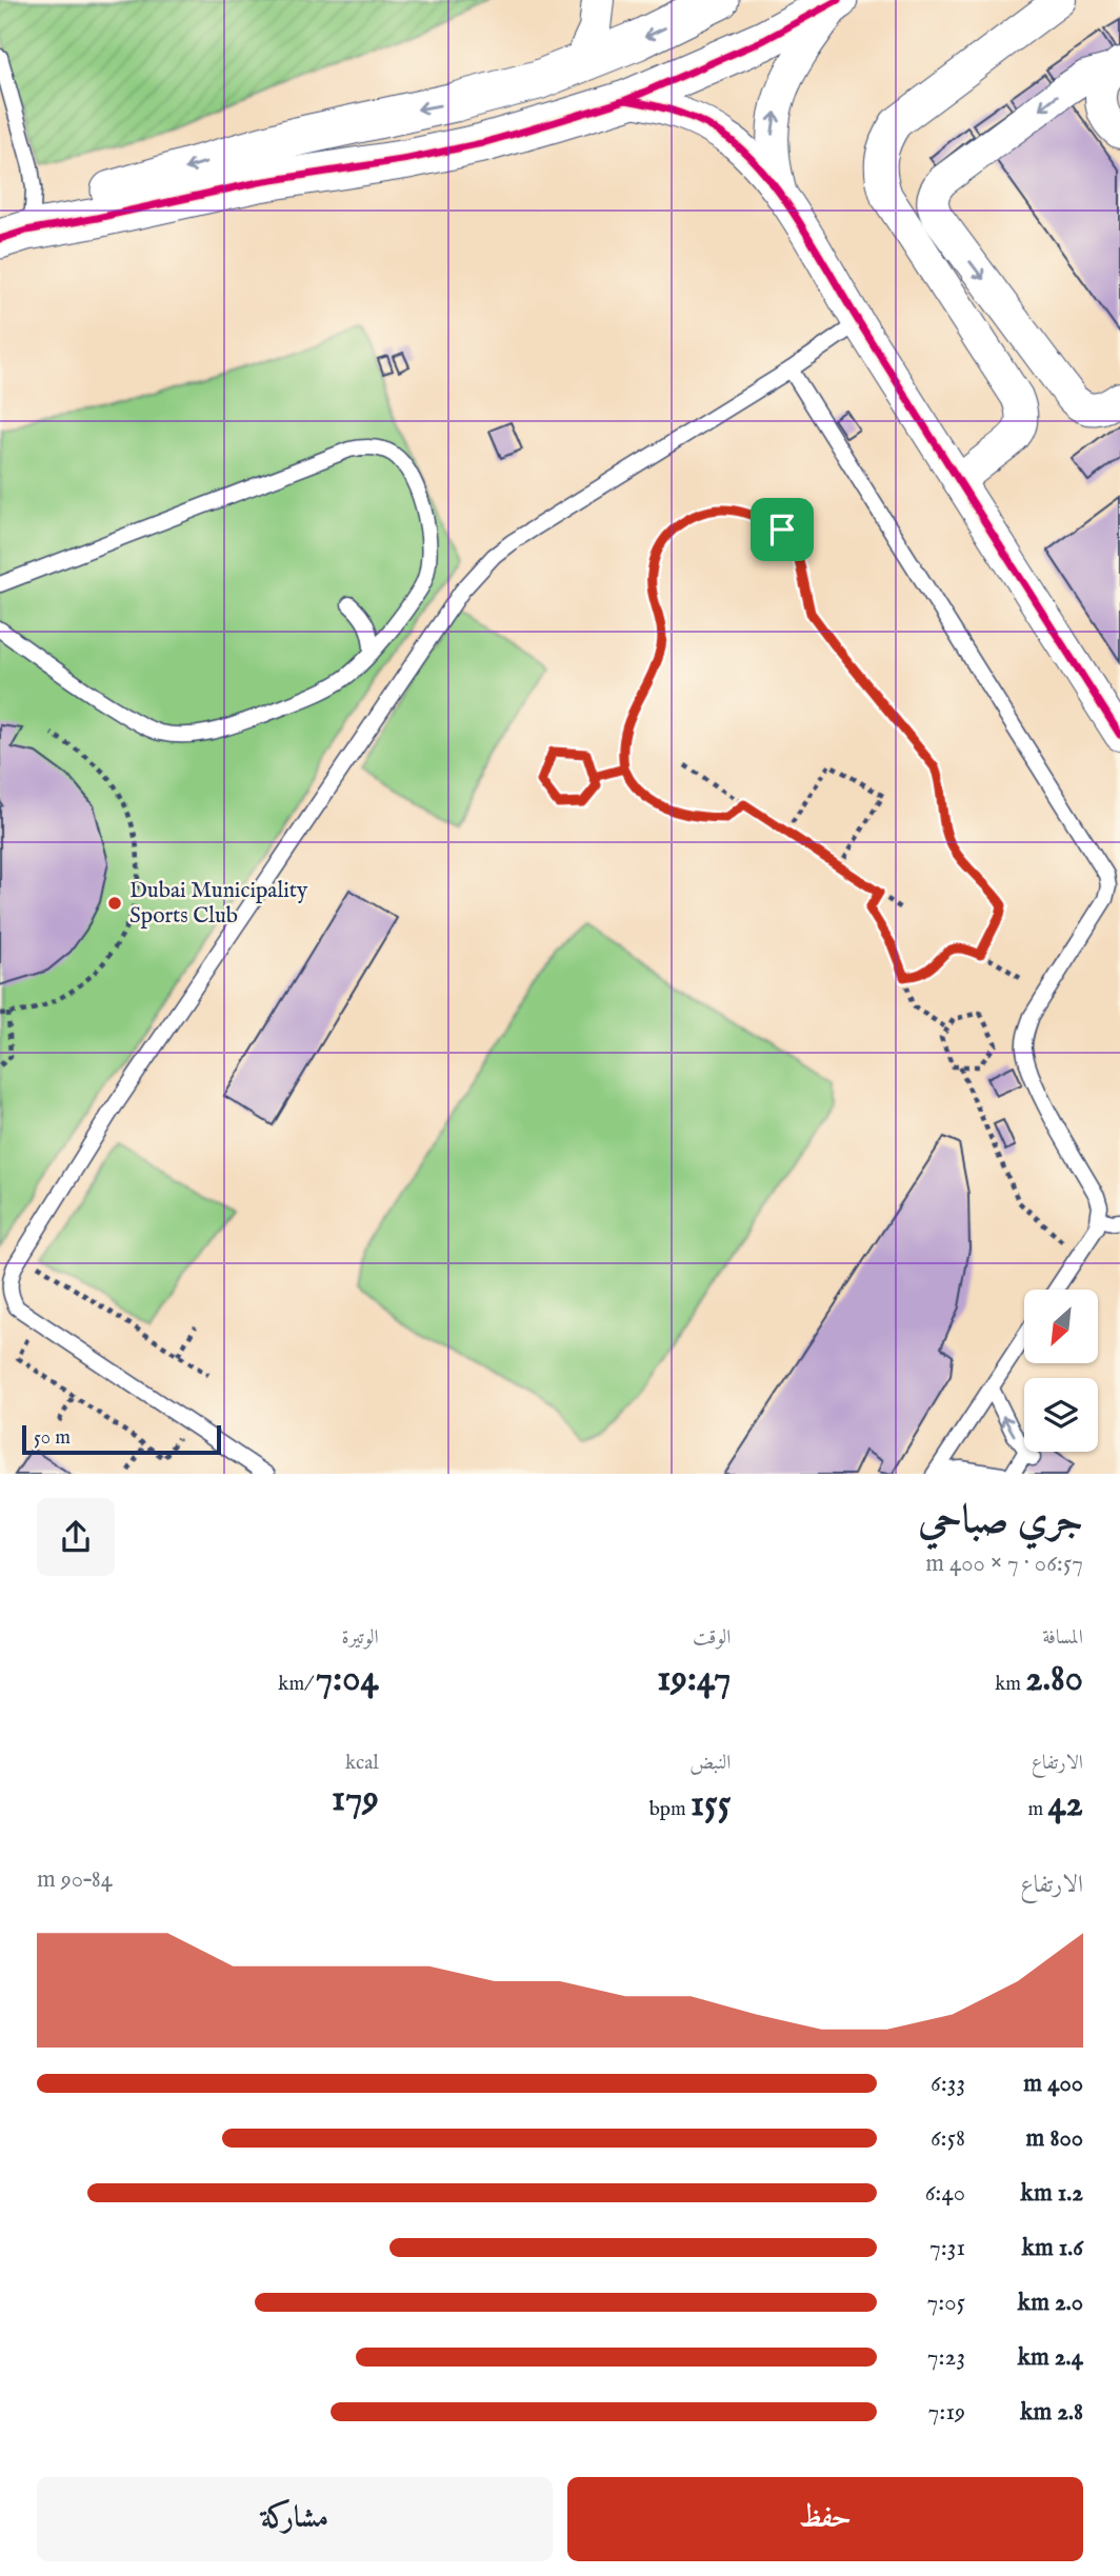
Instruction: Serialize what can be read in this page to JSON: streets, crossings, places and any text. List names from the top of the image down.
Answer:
{
  "places": ["Dubai Municipality Sports Club"],
  "scale_bar": "50 m",
  "north": "bottom left",
  "page": {
    "scale": "50 m",
    "heading": ["جري صباحي", "06:57 · 7 × 400 m"],
    "stats": [
      ["المسافة", "2.80 km"],
      ["الوقت", "19:47"],
      ["الوتيرة", "7:04 /km"],
      ["الارتفاع", "42 m"],
      ["النبض", "155 bpm"],
      ["kcal", "179"]
    ],
    "chart": ["الارتفاع", "84–90 m"],
    "list": [
      {
        "name": "400 m",
        "note": "6:33"
      },
      {
        "name": "800 m",
        "note": "6:58"
      },
      {
        "name": "1.2 km",
        "note": "6:40"
      },
      {
        "name": "1.6 km",
        "note": "7:31"
      },
      {
        "name": "2.0 km",
        "note": "7:05"
      },
      {
        "name": "2.4 km",
        "note": "7:23"
      },
      {
        "name": "2.8 km",
        "note": "7:19"
      }
    ],
    "buttons": ["حفظ", "مشاركة"]
  }
}
